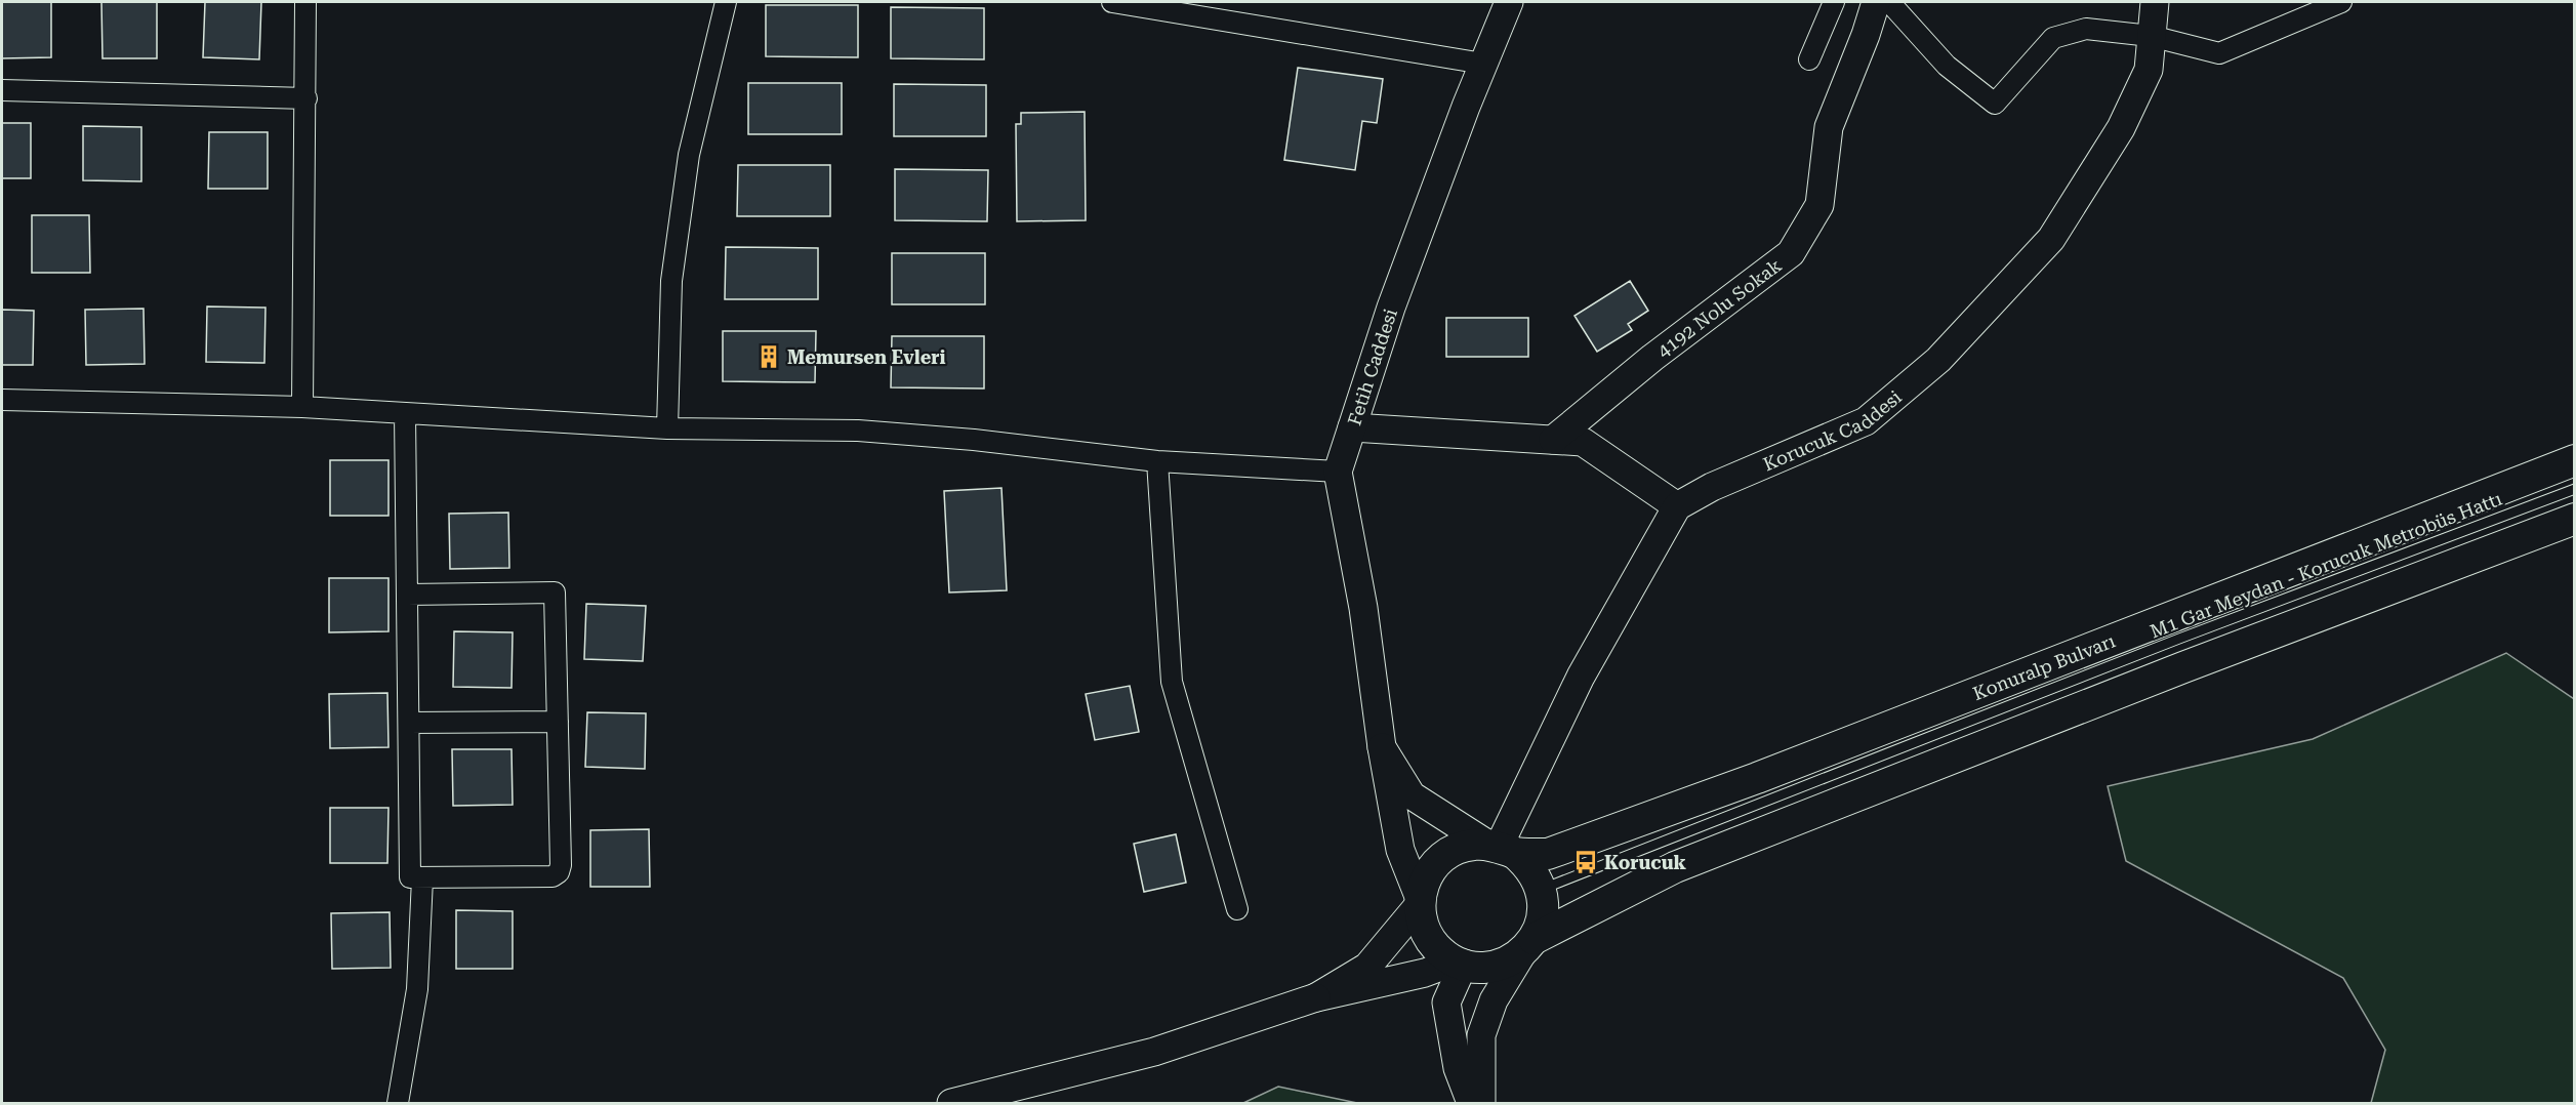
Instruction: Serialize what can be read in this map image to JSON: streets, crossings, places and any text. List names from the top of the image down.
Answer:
{
  "streets": {
    "main road": ["Konuralp Bulvarı"],
    "street": ["4192 Nolu Sokak", "Fetih Caddesi", "Korucuk Caddesi"],
    "lane": ["M1 Gar Meydan - Korucuk Metrobüs Hattı"]
  },
  "crossings": [
    ["Fetih Caddesi", "M1 Gar Meydan - Korucuk Metrobüs Hattı"],
    ["Fetih Caddesi", "Konuralp Bulvarı"],
    ["M1 Gar Meydan - Korucuk Metrobüs Hattı", "Konuralp Bulvarı"]
  ],
  "places": {
    "building": ["Memursen Evleri"],
    "bus stop": ["Korucuk"]
  }
}
